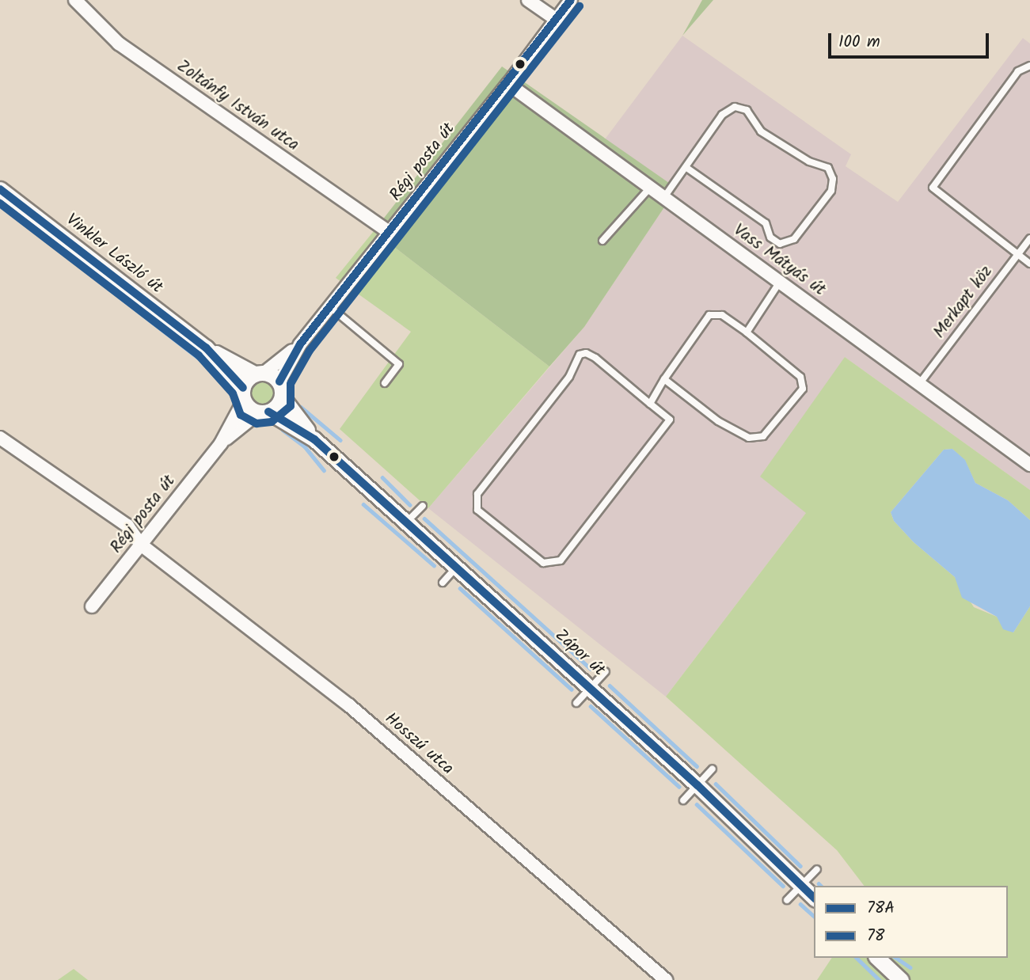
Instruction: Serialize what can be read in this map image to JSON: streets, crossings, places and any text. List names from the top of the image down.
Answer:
{
  "streets": {
    "street": [
      "Zoltánfy István utca",
      "Régi posta út",
      "Vinkler László út",
      "Vass Mátyás út",
      "Zápor út",
      "Hosszú utca"
    ],
    "lane": ["Merkapt köz"]
  },
  "crossings": [
    ["Zoltánfy István utca", "Régi posta út"],
    ["Régi posta út", "Vinkler László út"],
    ["Régi posta út", "Vass Mátyás út"],
    ["Régi posta út", "Zápor út"],
    ["Régi posta út", "Hosszú utca"],
    ["Vinkler László út", "Zápor út"],
    ["Vass Mátyás út", "Merkapt köz"]
  ],
  "lines": ["transit line 78A", "transit line 78"],
  "legend": ["78A", "78"],
  "scale_bar": "100 m"
}
